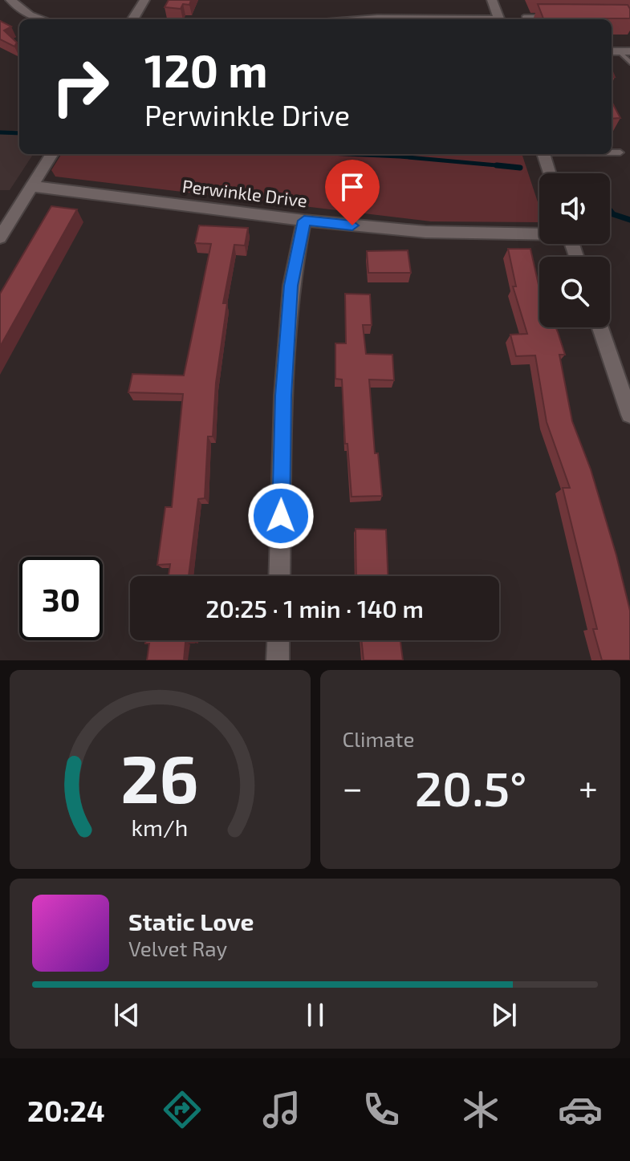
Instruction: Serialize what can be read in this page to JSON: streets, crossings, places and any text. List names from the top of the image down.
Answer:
{
  "streets": {
    "street": ["Perwinkle Drive"]
  },
  "page": {
    "turn": ["120 m", "Perwinkle Drive"],
    "limit": "30",
    "trip": "20:25 · 1 min · 140 m",
    "tile": "Climate",
    "heat": ["−", "20.5°", "+"],
    "song": ["Static Love", "Velvet Ray"],
    "tabs": "20:24",
    "gauge": ["26", "km/h"]
  }
}
